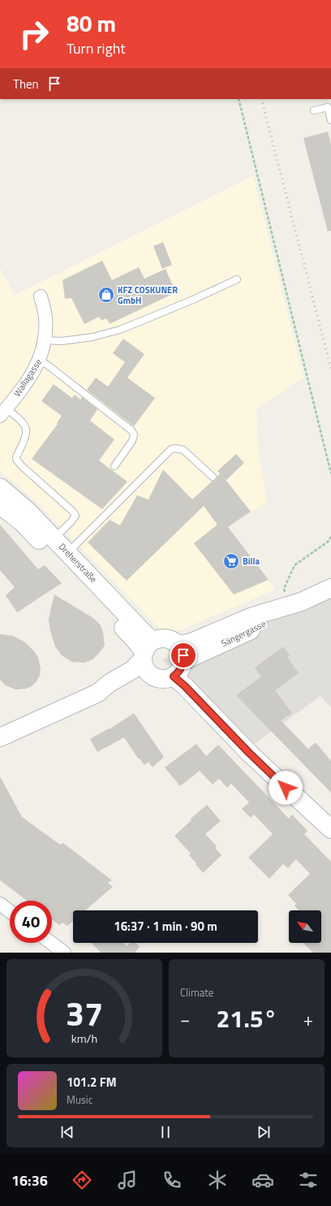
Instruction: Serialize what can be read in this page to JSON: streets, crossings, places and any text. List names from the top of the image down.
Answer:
{
  "streets": {
    "street": ["Wallagasse", "Dreherstraße", "Sängergasse"]
  },
  "crossings": [
    ["Dreherstraße", "Sängergasse"]
  ],
  "places": {
    "shop": ["KFZ COSKUNER GmbH"],
    "supermarket": ["Billa"]
  },
  "north": "top left",
  "page": {
    "turn": ["80 m", "Turn right"],
    "then": "Then",
    "limit": "40",
    "trip": "16:37 · 1 min · 90 m",
    "tile": "Climate",
    "heat": ["−", "21.5°", "+"],
    "song": ["101.2 FM", "Music"],
    "tabs": "16:36",
    "gauge": ["37", "km/h"]
  }
}
